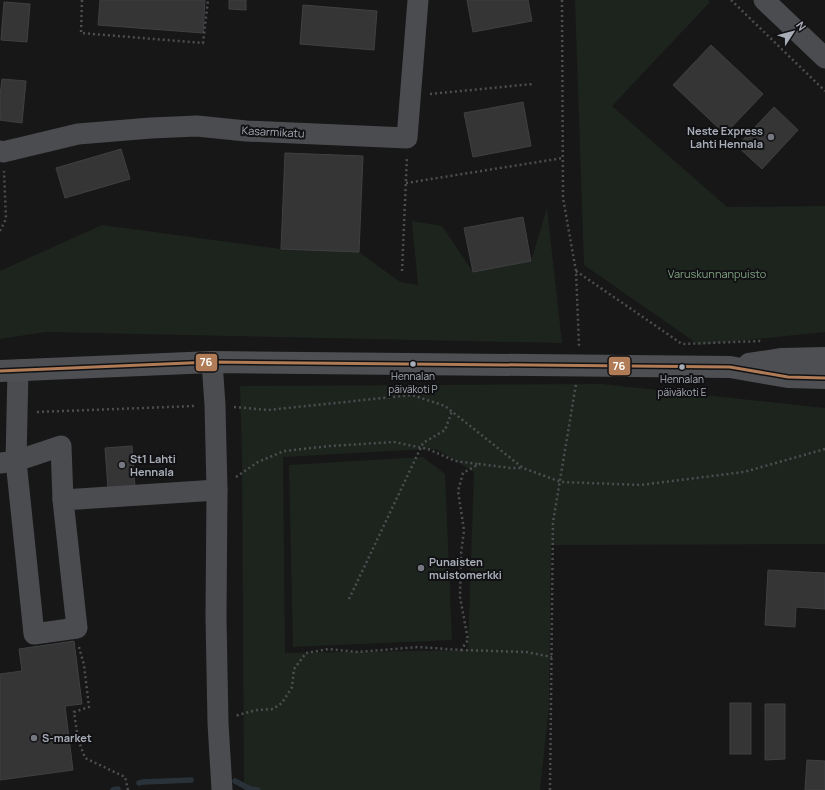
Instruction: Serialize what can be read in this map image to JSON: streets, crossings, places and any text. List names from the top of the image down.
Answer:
{
  "streets": {
    "street": ["Kasarmikatu"]
  },
  "parks": ["Varuskunnanpuisto"],
  "places": [
    "Neste Express Lahti Hennala",
    "Hennalan päiväkoti P",
    "Hennalan päiväkoti E",
    "St1 Lahti Hennala",
    "Punaisten muistomerkki",
    "S-market"
  ],
  "lines": ["transit line 76"],
  "north": "top right"
}
